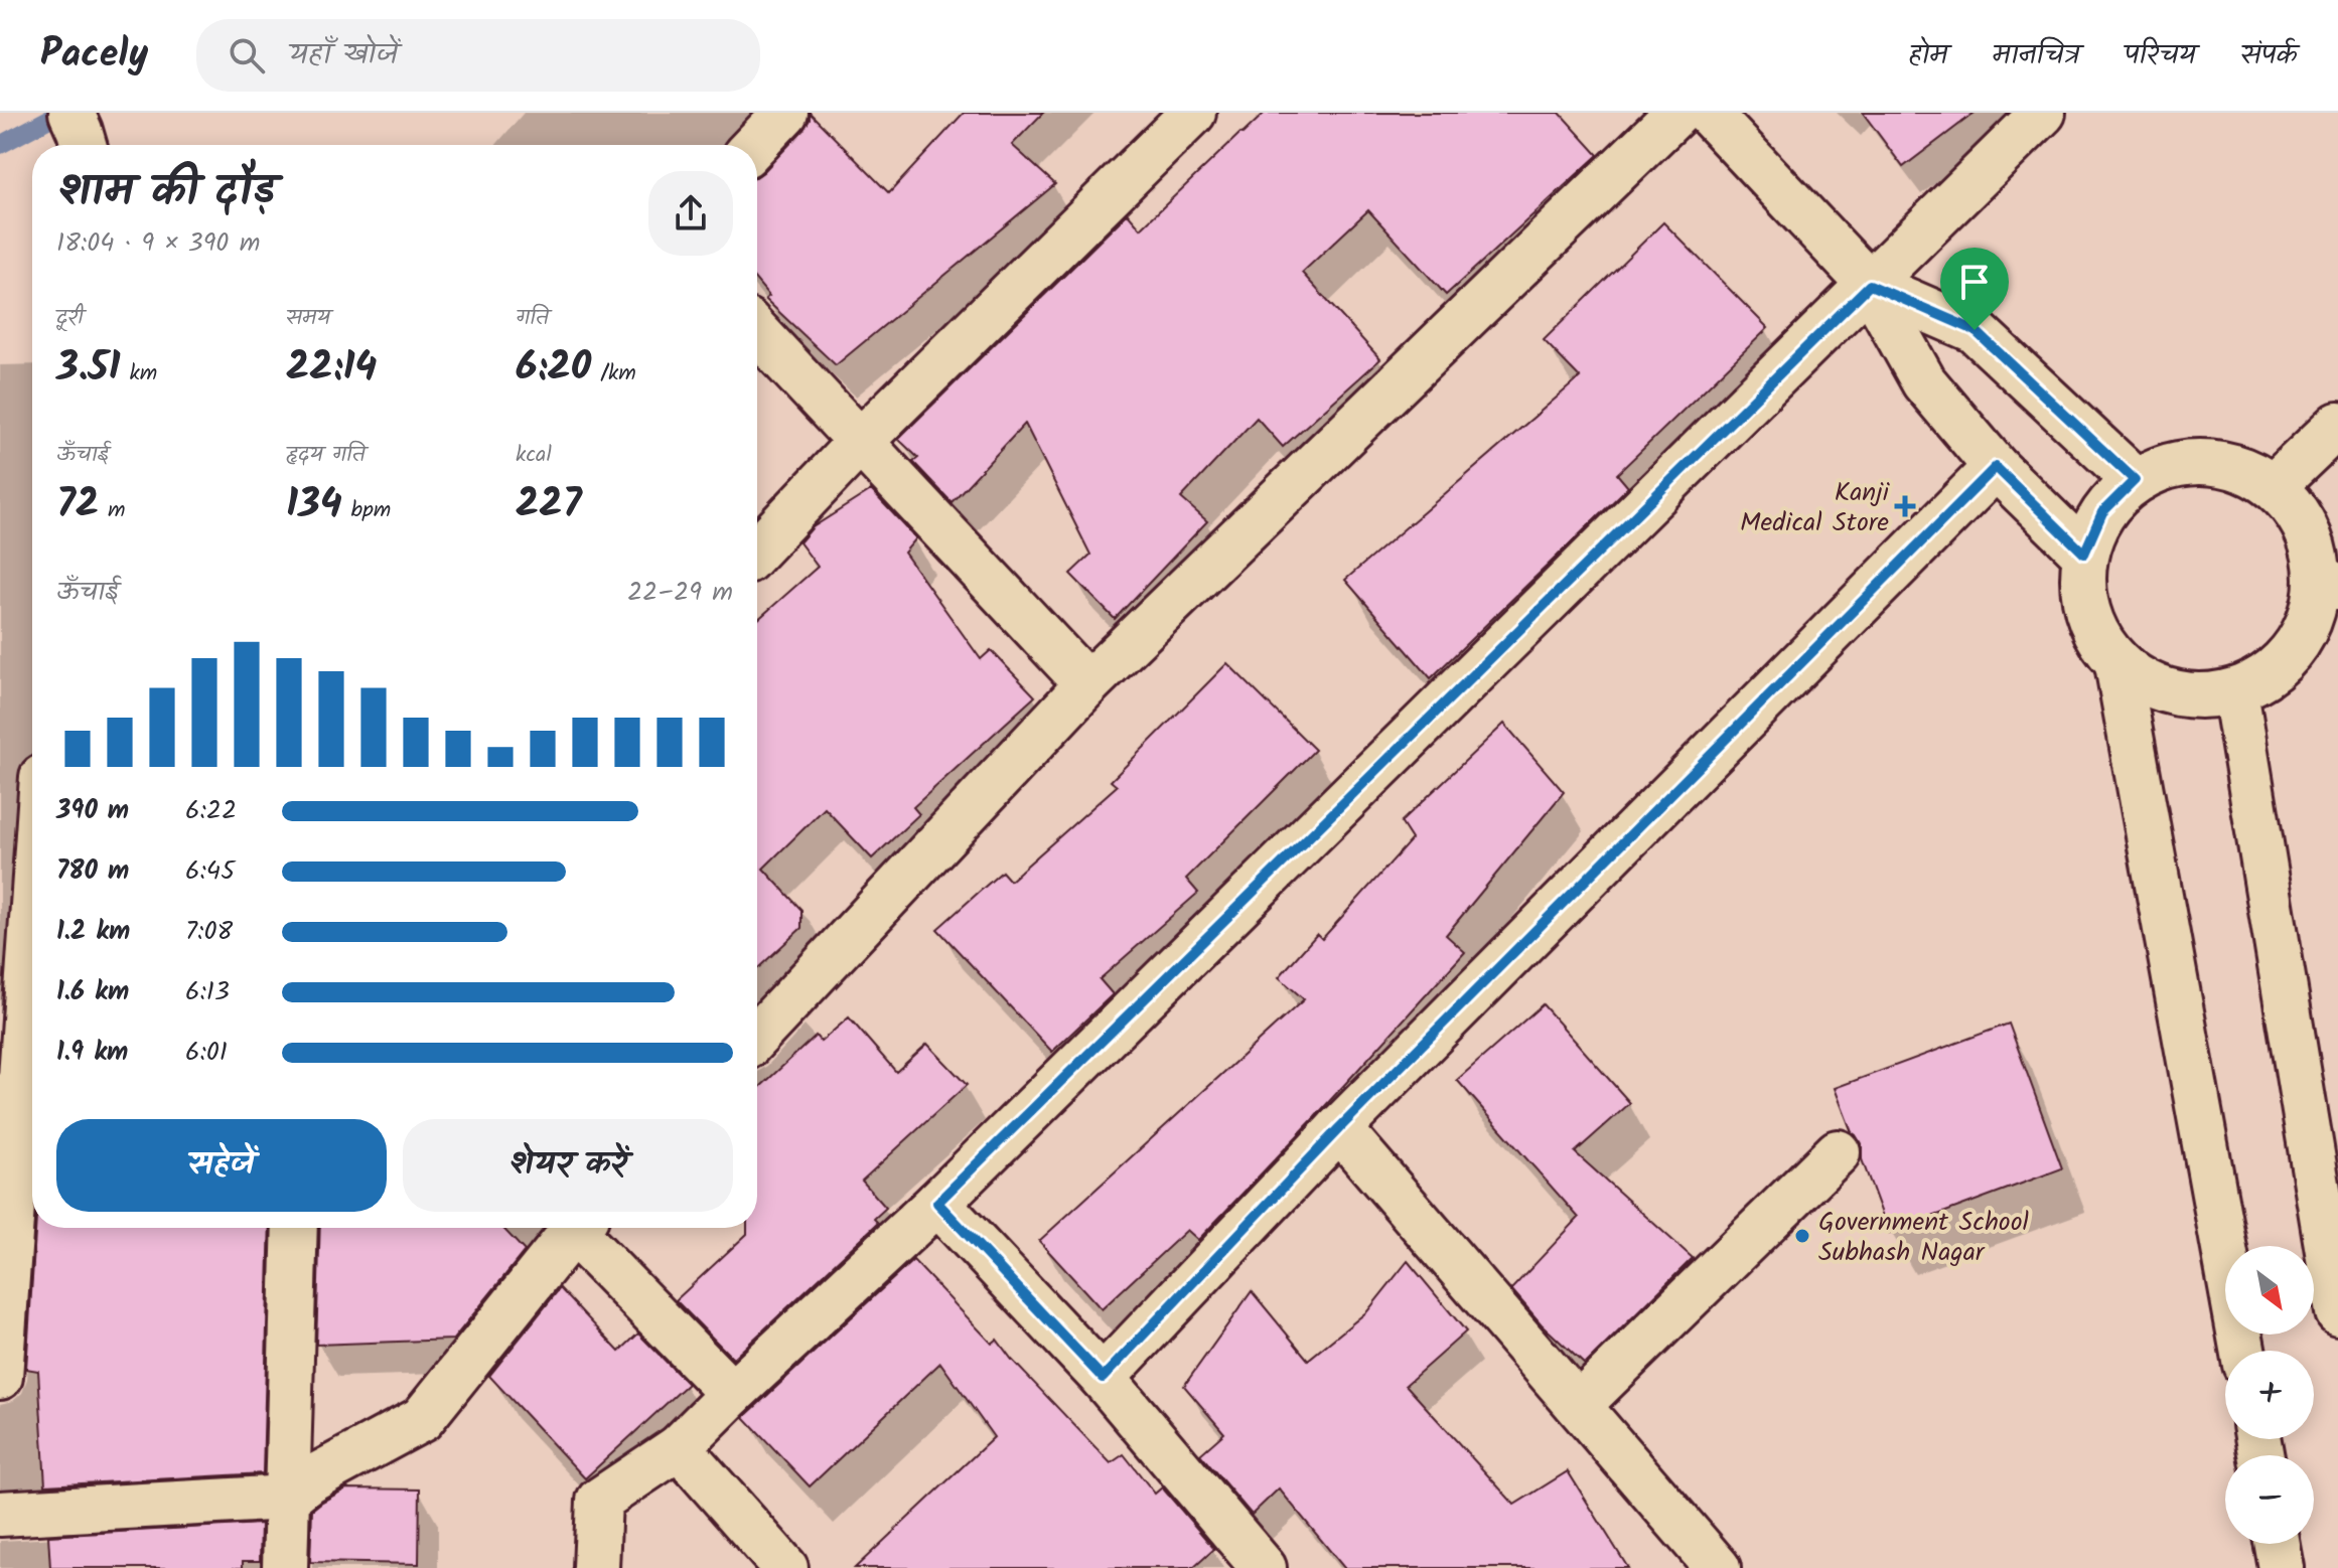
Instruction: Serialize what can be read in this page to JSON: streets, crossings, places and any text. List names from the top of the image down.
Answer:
{
  "places": {
    "health": ["Kanji Medical Store"],
    "other": ["Government School Subhash Nagar"]
  },
  "north": "bottom right",
  "page": {
    "header": "Pacely",
    "search": "यहाँ खोजें",
    "nav": [
      "होम",
      "मानचित्र",
      "परिचय",
      "संपर्क"
    ],
    "heading": ["शाम की दौड़", "18:04 · 9 × 390 m"],
    "stats": [
      ["दूरी", "3.51 km"],
      ["समय", "22:14"],
      ["गति", "6:20 /km"],
      ["ऊँचाई", "72 m"],
      ["हृदय गति", "134 bpm"],
      ["kcal", "227"]
    ],
    "chart": ["ऊँचाई", "22–29 m"],
    "list": [
      {
        "name": "390 m",
        "note": "6:22"
      },
      {
        "name": "780 m",
        "note": "6:45"
      },
      {
        "name": "1.2 km",
        "note": "7:08"
      },
      {
        "name": "1.6 km",
        "note": "6:13"
      },
      {
        "name": "1.9 km",
        "note": "6:01"
      }
    ],
    "buttons": ["सहेजें", "शेयर करें"],
    "map_buttons": ["+", "−"]
  }
}
